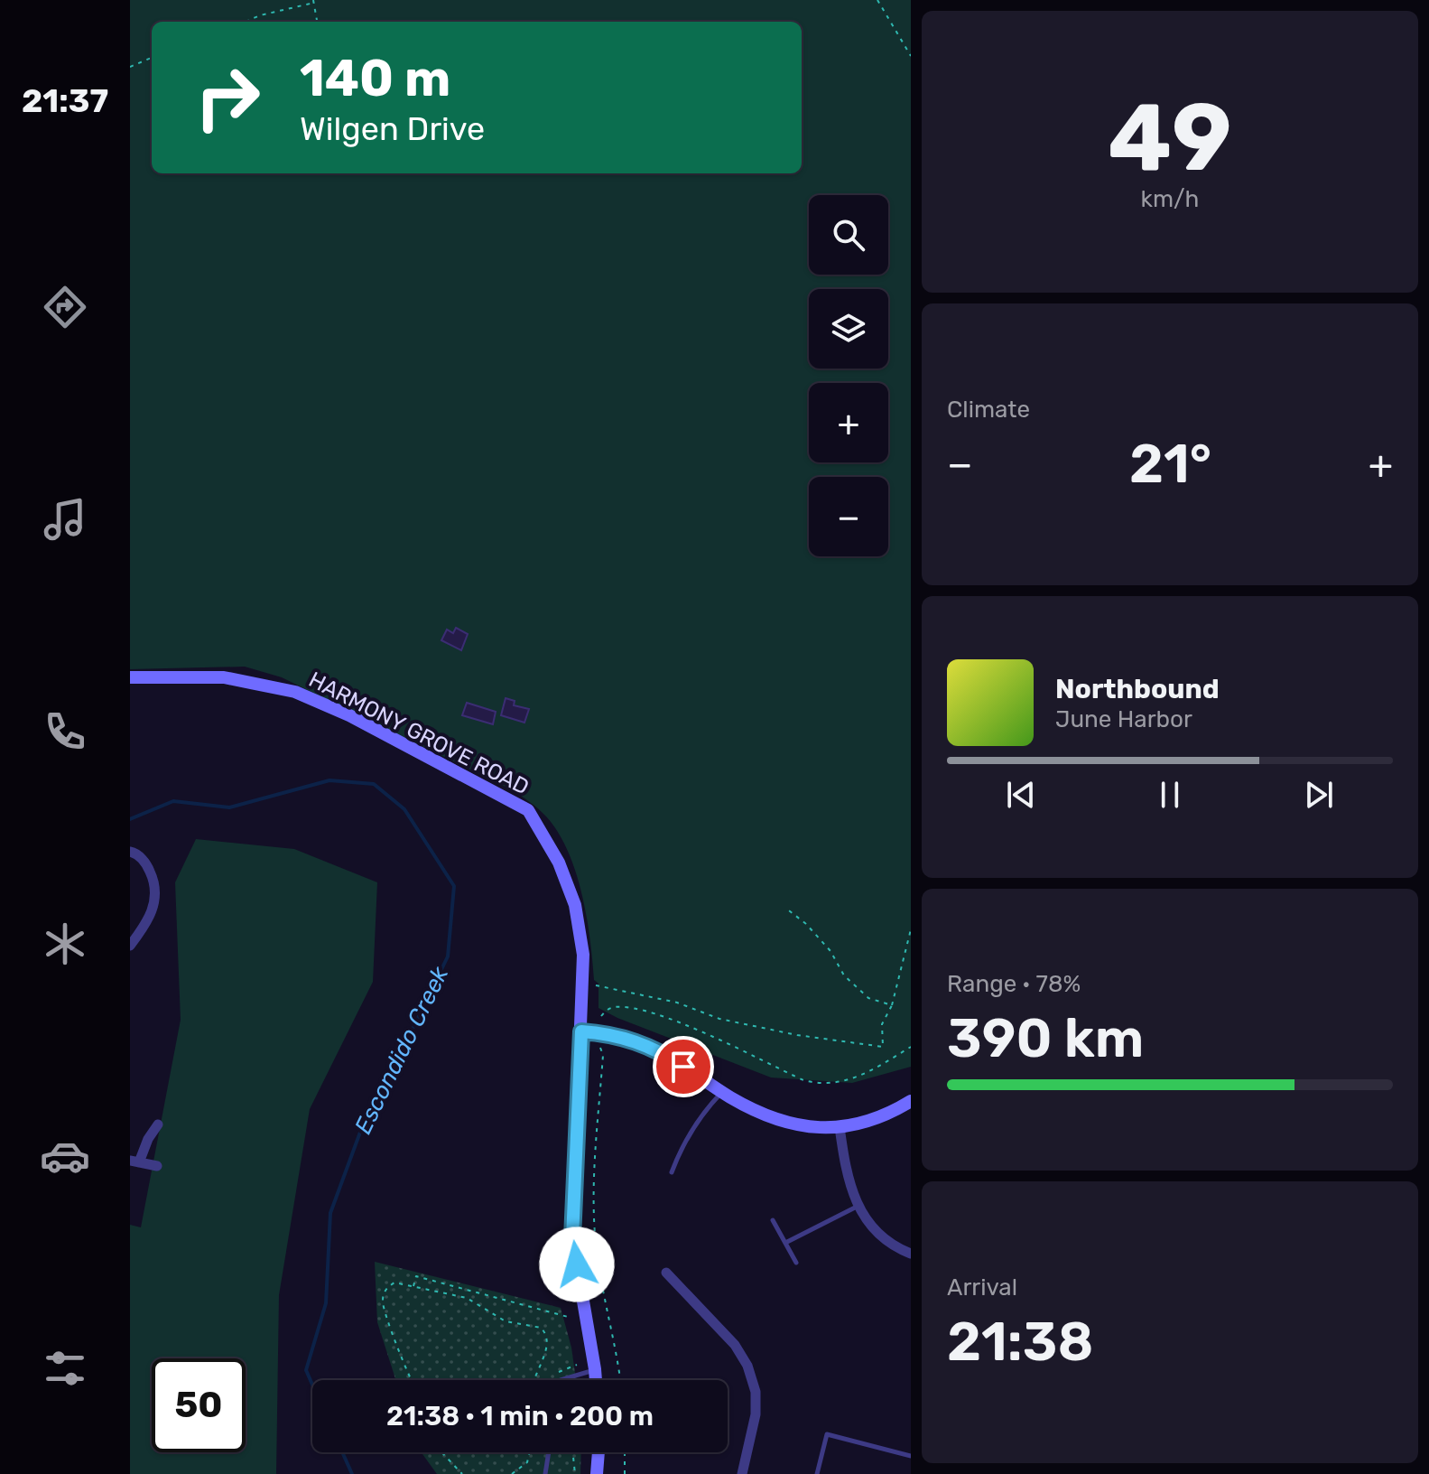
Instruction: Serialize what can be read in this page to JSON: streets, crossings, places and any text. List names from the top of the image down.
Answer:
{
  "streets": {
    "main road": ["HARMONY GROVE ROAD"]
  },
  "water": ["Escondido Creek"],
  "page": {
    "tabs": "21:37",
    "tile": [
      ["49", "km/h"],
      "Climate",
      ["Range · 78%", "390 km"],
      ["Arrival", "21:38"]
    ],
    "turn": ["140 m", "Wilgen Drive"],
    "map_buttons": ["+", "−"],
    "heat": ["−", "21°", "+"],
    "song": ["Northbound", "June Harbor"],
    "limit": "50",
    "trip": "21:38 · 1 min · 200 m"
  }
}
